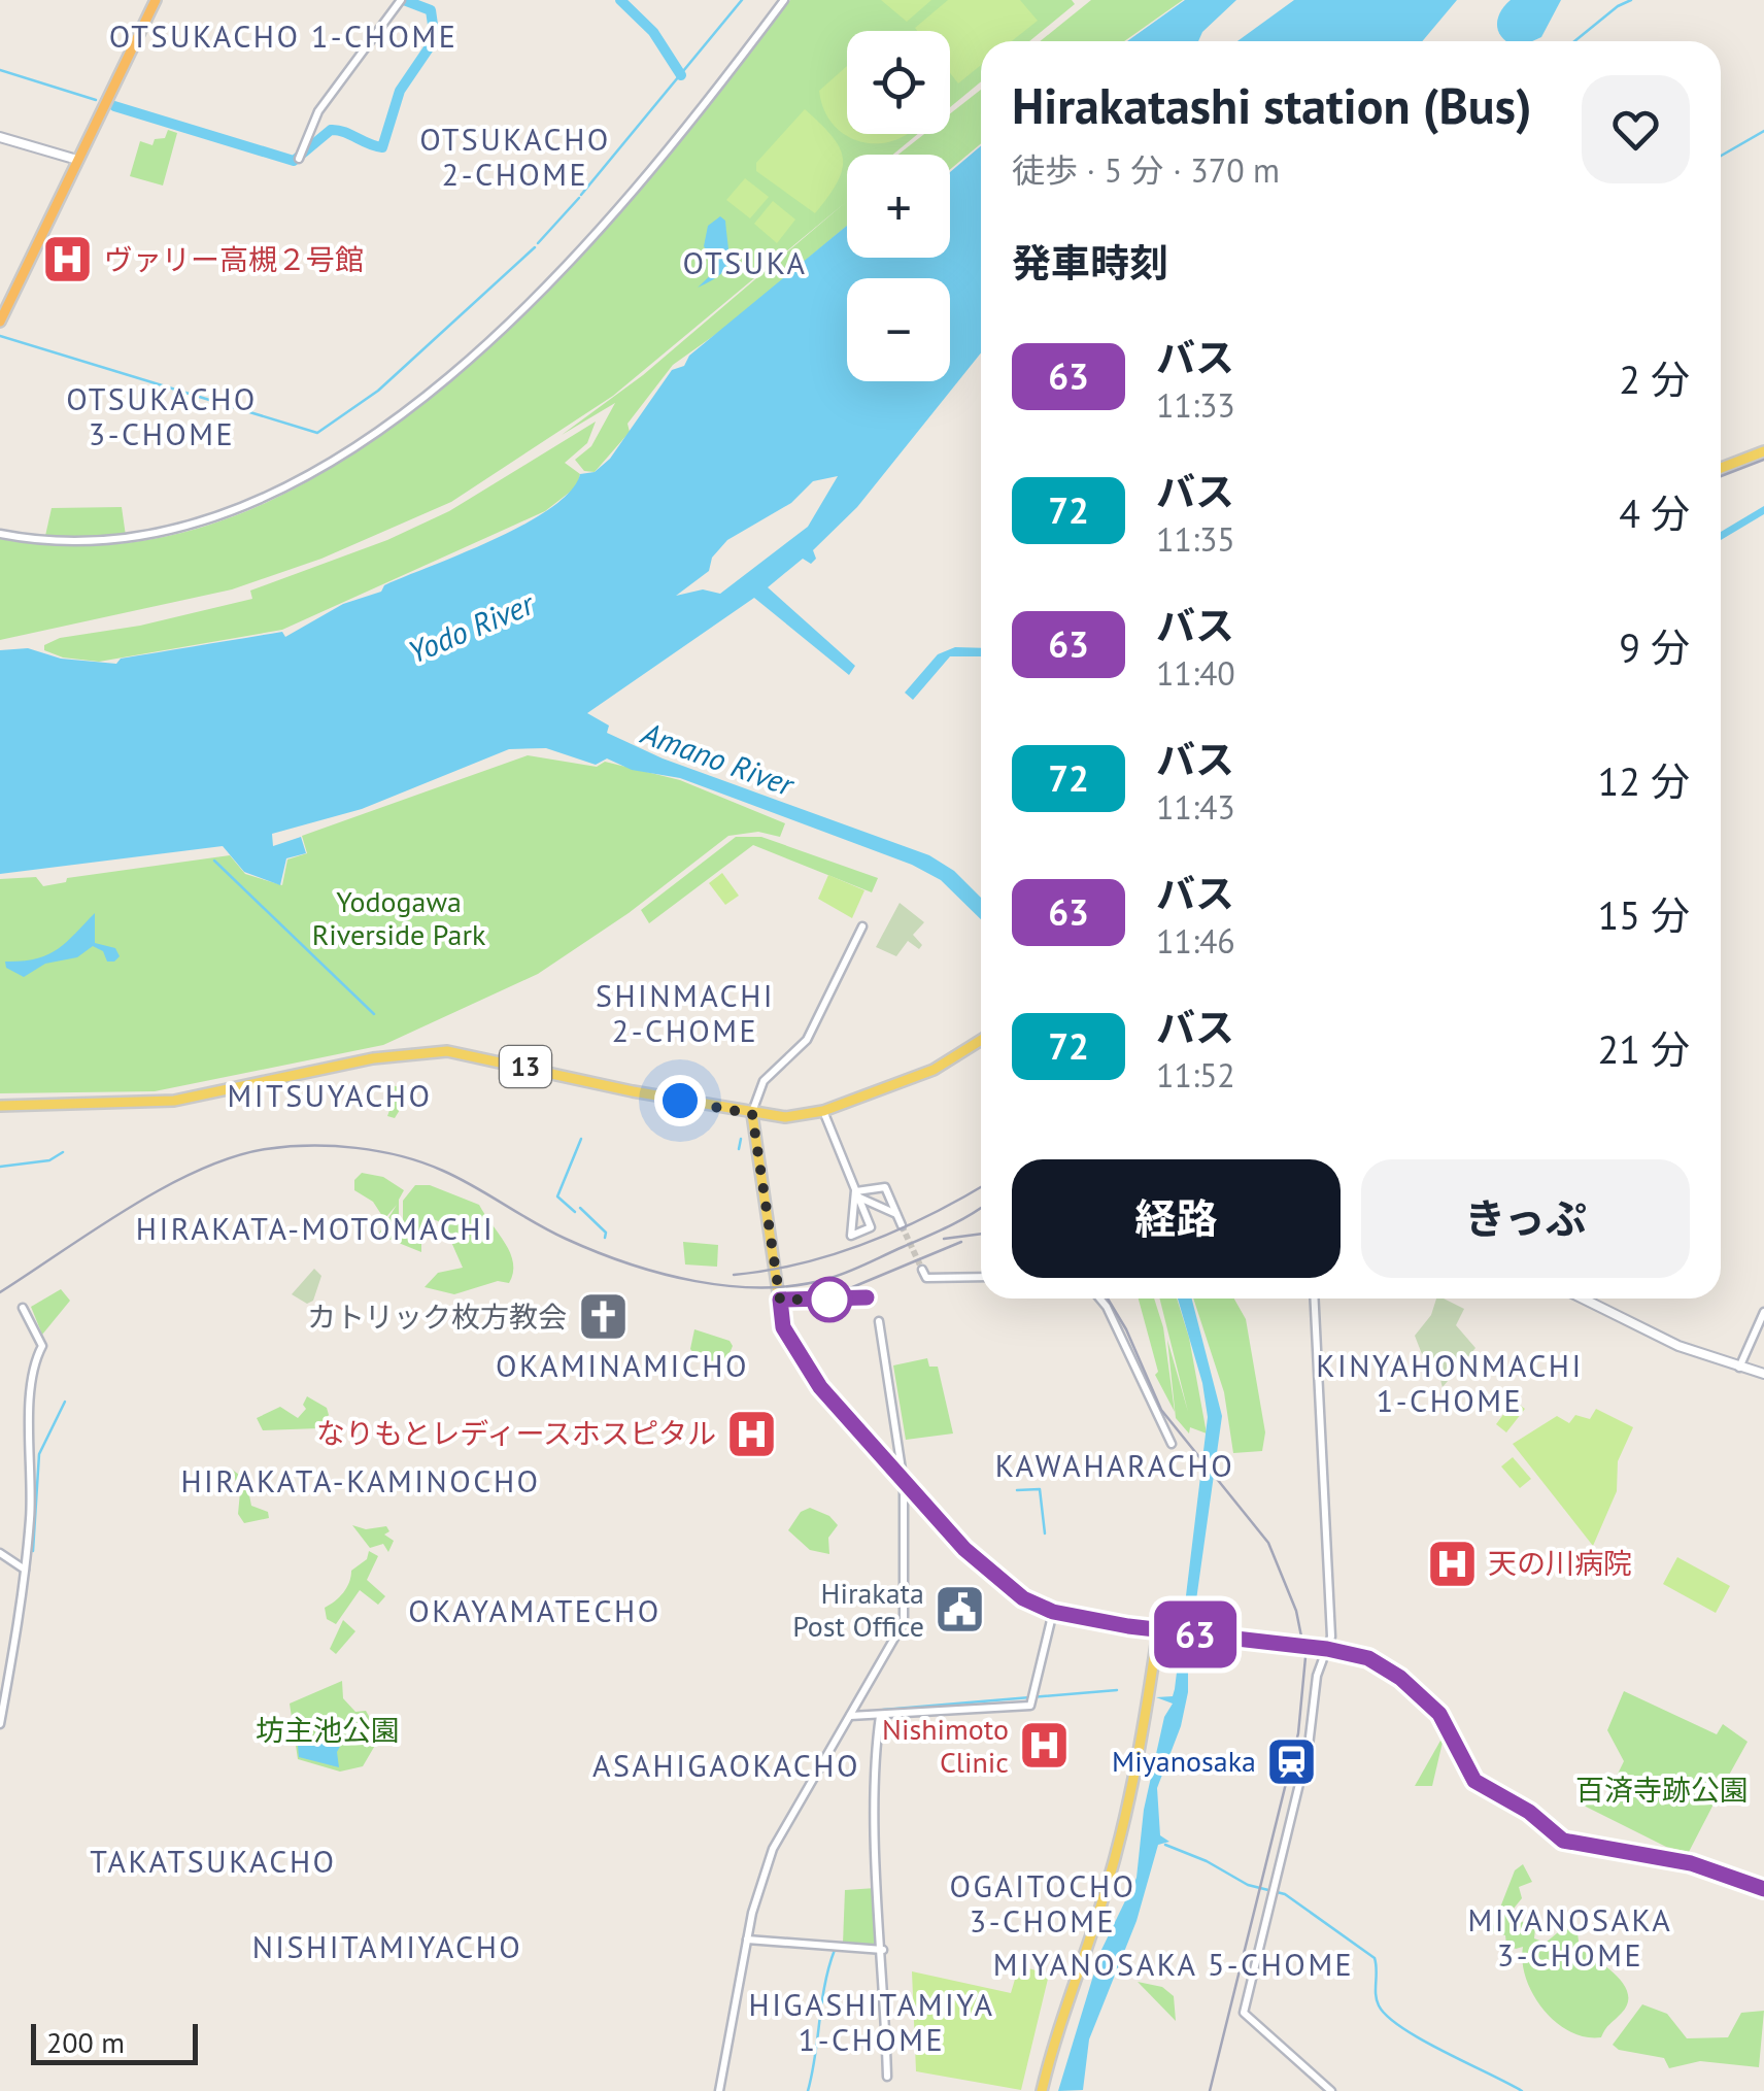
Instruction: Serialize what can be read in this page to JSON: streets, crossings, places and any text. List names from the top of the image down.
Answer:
{
  "streets": {
    "main road": ["13"]
  },
  "districts": [
    "OTSUKACHO 1-CHOME",
    "OTSUKACHO 2-CHOME",
    "OTSUKA",
    "OTSUKACHO 3-CHOME",
    "SHINMACHI 2-CHOME",
    "MITSUYACHO",
    "HIRAKATA-MOTOMACHI",
    "OKAMINAMICHO",
    "KINYAHONMACHI 1-CHOME",
    "KAWAHARACHO",
    "HIRAKATA-KAMINOCHO",
    "OKAYAMATECHO",
    "ASAHIGAOKACHO",
    "TAKATSUKACHO",
    "OGAITOCHO 3-CHOME",
    "MIYANOSAKA 3-CHOME",
    "NISHITAMIYACHO",
    "MIYANOSAKA 5-CHOME",
    "HIGASHITAMIYA 1-CHOME"
  ],
  "water": ["Yodo River", "Amano River"],
  "parks": ["Yodogawa Riverside Park", "坊主池公園", "百済寺跡公園"],
  "places": {
    "hospital": [
      "ヴァリー高槻２号館",
      "なりもとレディースホスピタル",
      "天の川病院",
      "Nishimoto Clinic"
    ],
    "church": ["カトリック枚方教会"],
    "public building": ["Hirakata Post Office"],
    "station": ["Miyanosaka"]
  },
  "lines": ["bus line 63"],
  "scale_bar": "200 m",
  "page": {
    "on_map": "63",
    "map_buttons": ["+", "−"],
    "heading": [
      ["Hirakatashi station (Bus)", "徒歩 · 5 分 · 370 m"],
      "発車時刻"
    ],
    "list": [
      {
        "mark": "63",
        "name": "バス",
        "note": "11:33",
        "value": "2 分"
      },
      {
        "mark": "72",
        "name": "バス",
        "note": "11:35",
        "value": "4 分"
      },
      {
        "mark": "63",
        "name": "バス",
        "note": "11:40",
        "value": "9 分"
      },
      {
        "mark": "72",
        "name": "バス",
        "note": "11:43",
        "value": "12 分"
      },
      {
        "mark": "63",
        "name": "バス",
        "note": "11:46",
        "value": "15 分"
      },
      {
        "mark": "72",
        "name": "バス",
        "note": "11:52",
        "value": "21 分"
      }
    ],
    "buttons": ["経路", "きっぷ"],
    "scale": "200 m"
  }
}
